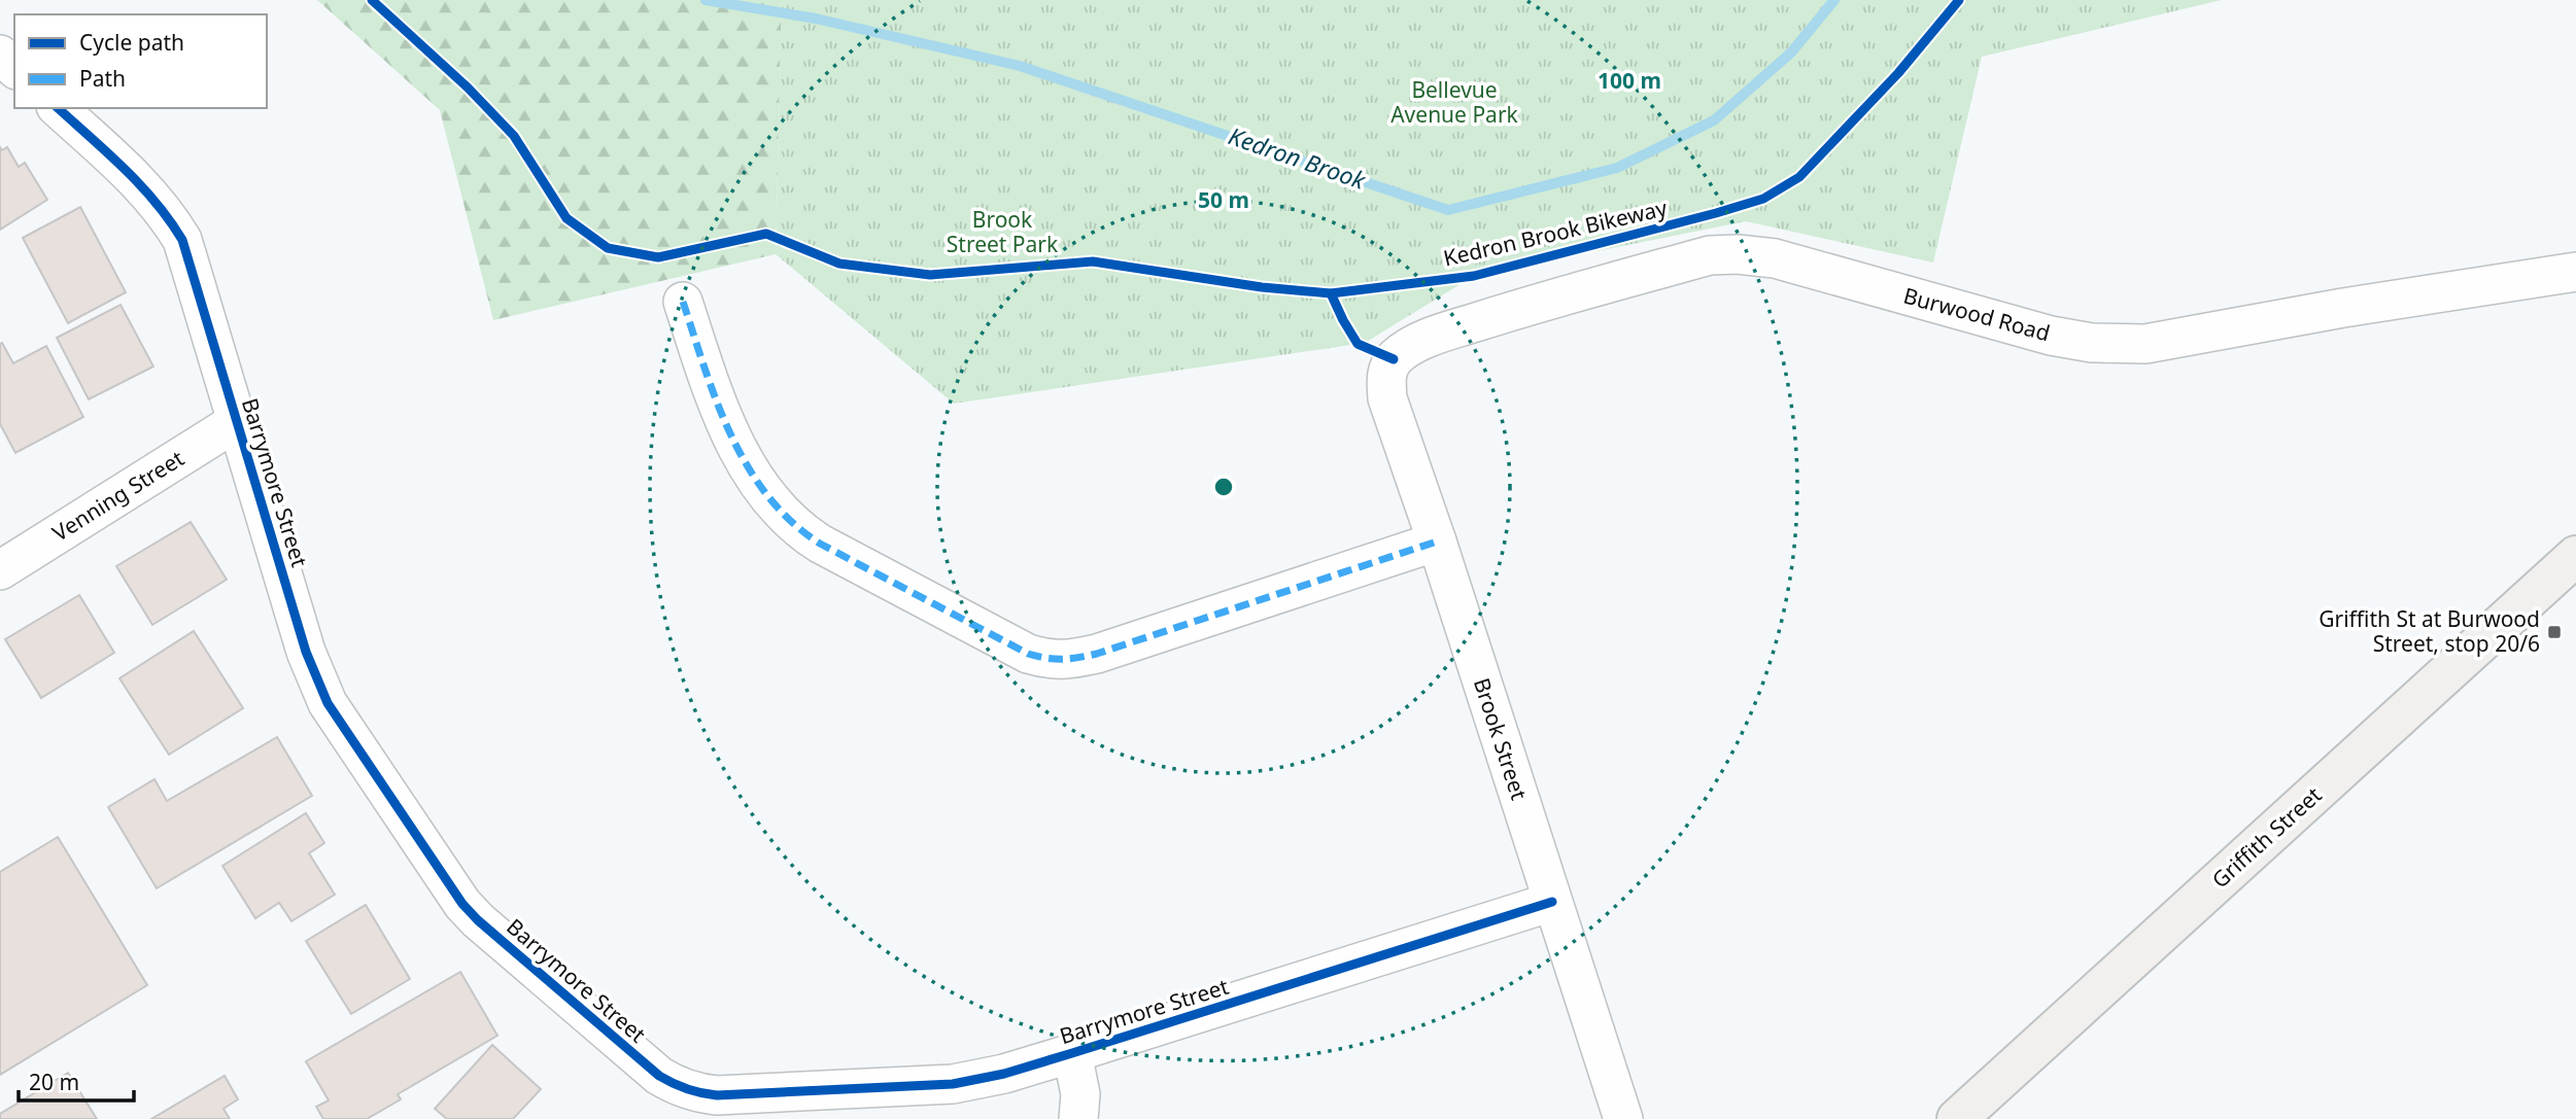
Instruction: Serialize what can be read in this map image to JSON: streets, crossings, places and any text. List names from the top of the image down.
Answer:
{
  "streets": {
    "street": [
      "Burwood Road",
      "Barrymore Street",
      "Venning Street",
      "Brook Street",
      "Griffith Street"
    ],
    "cycle path": ["Kedron Brook Bikeway"]
  },
  "crossings": [
    ["Burwood Road", "Brook Street"],
    ["Barrymore Street", "Venning Street"],
    ["Barrymore Street", "Brook Street"]
  ],
  "water": ["Kedron Brook"],
  "parks": ["Bellevue Avenue Park", "Brook Street Park"],
  "places": {
    "transit": ["Griffith St at Burwood Street, stop 20/6"]
  },
  "legend": ["Cycle path", "Path"],
  "scale_bar": "20 m",
  "rings": ["100 m", "50 m"]
}
